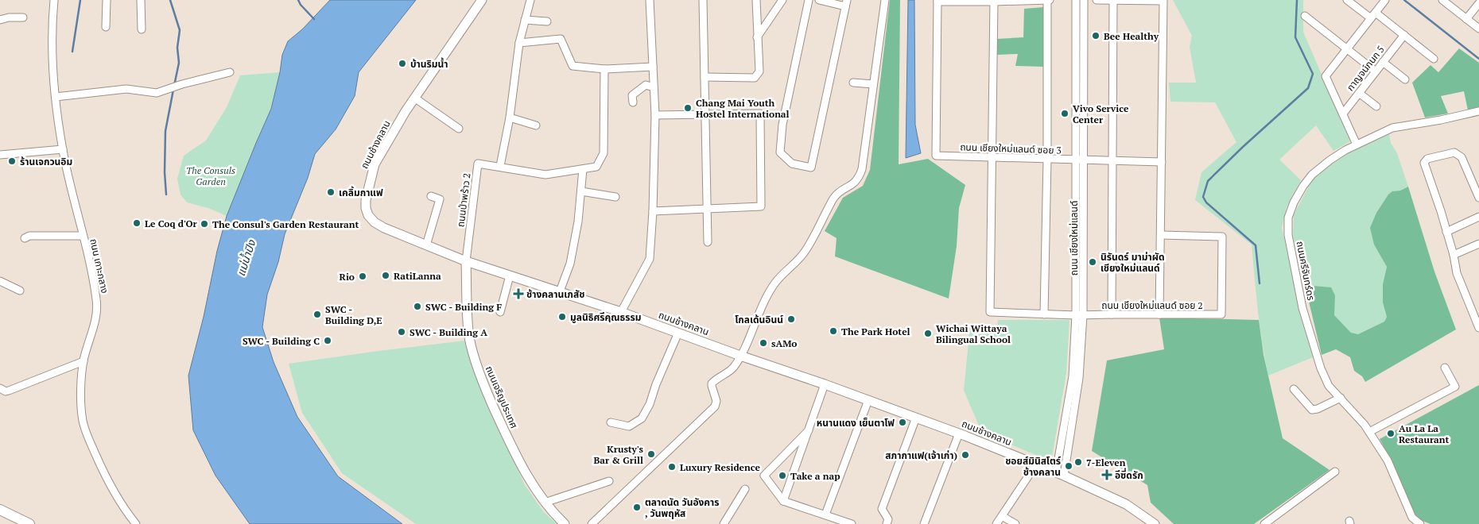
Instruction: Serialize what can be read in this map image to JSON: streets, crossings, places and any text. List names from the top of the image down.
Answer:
{
  "streets": {
    "street": [
      "กาญจน์กนก 5",
      "ถนนช้างคลาน",
      "ถนน เชียงใหม่แลนด์ ซอย 3",
      "ถนนป่าพร้าว 2",
      "ถนน เชียงใหม่แลนด์",
      "ถนน เกาะกลาง",
      "ถนนศรีจันทร์ดร",
      "ถนน เชียงใหม่แลนด์ ซอย 2",
      "ถนนเจริญประเทศ"
    ]
  },
  "crossings": [
    ["ถนนช้างคลาน", "ถนนป่าพร้าว 2"],
    ["ถนนช้างคลาน", "ถนน เชียงใหม่แลนด์"],
    ["ถนนช้างคลาน", "ถนนเจริญประเทศ"],
    ["ถนน เชียงใหม่แลนด์ ซอย 3", "ถนน เชียงใหม่แลนด์"],
    ["ถนน เชียงใหม่แลนด์ ซอย 3", "ถนน เชียงใหม่แลนด์ ซอย 2"],
    ["ถนนป่าพร้าว 2", "ถนนเจริญประเทศ"],
    ["ถนน เชียงใหม่แลนด์", "ถนน เชียงใหม่แลนด์ ซอย 2"]
  ],
  "water": ["แม่น้ำปิง"],
  "parks": ["The Consuls Garden"],
  "places": {
    "other": [
      "Bee Healthy",
      "บ้านริมน้ำ",
      "Chang Mai Youth Hostel International",
      "Vivo Service Center",
      "ร้านเจกวนอิม",
      "เคลิ้มกาแฟ",
      "Le Coq d'Or",
      "The Consul's Garden Restaurant",
      "นิรันดร์ มาม่าผัด เชียงใหม่แลนด์",
      "RatiLanna",
      "Rio",
      "SWC - Building F",
      "SWC - Building D,E",
      "มูลนิธิศรีคุณธรรม",
      "โกลเด้นอินน์",
      "The Park Hotel",
      "SWC - Building A",
      "Wichai Wittaya Bilingual School",
      "SWC - Building C",
      "sAMo",
      "หนานแดง เย็นตาโฟ",
      "Au La La Restaurant",
      "Krusty's Bar & Grill",
      "สภากาแฟ(เจ้าเก่า)",
      "7-Eleven",
      "ชอยส์มินิสโตร์ ช้างคลาน",
      "Luxury Residence",
      "Take a nap",
      "ตลาดนัด วันอังคาร , วันพฤหัส"
    ],
    "health": ["ช้างคลานเภสัช", "อีซี่ดรัก"]
  }
}
